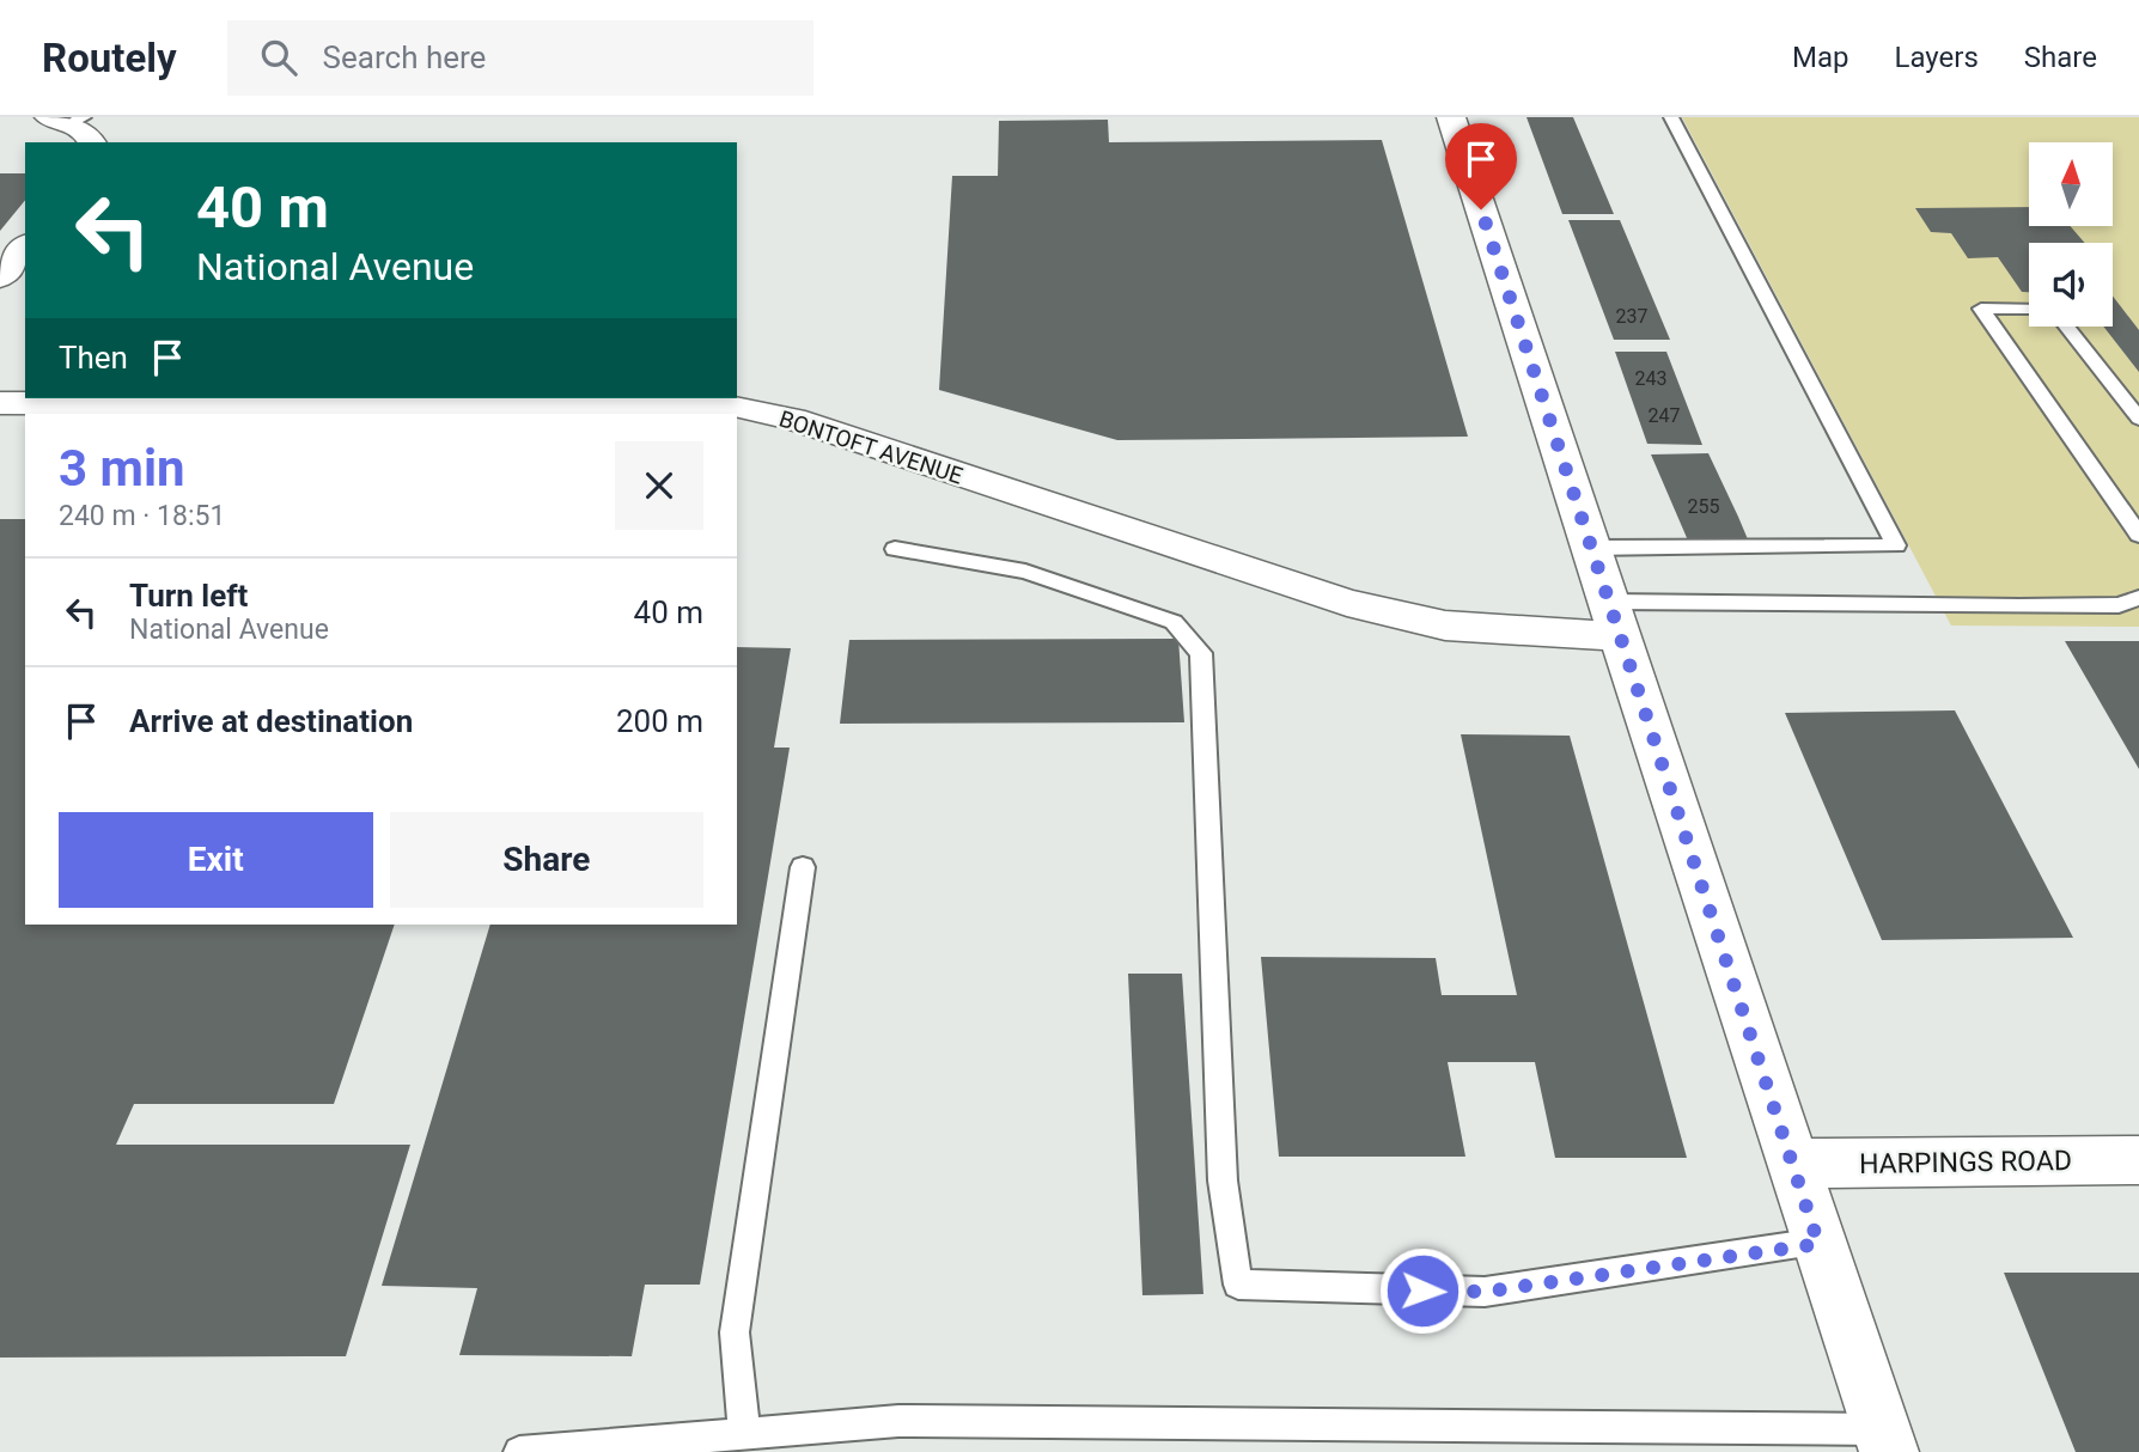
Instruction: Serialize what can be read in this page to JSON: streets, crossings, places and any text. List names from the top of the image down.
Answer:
{
  "streets": {
    "street": ["BONTOFT AVENUE", "HARPINGS ROAD"]
  },
  "house_numbers": [
    "237",
    "243",
    "247",
    "255"
  ],
  "north": "top",
  "page": {
    "header": "Routely",
    "search": "Search here",
    "nav": ["Map", "Layers", "Share"],
    "turn": ["40 m", "National Avenue"],
    "then": "Then",
    "heading": ["3 min", "240 m · 18:51"],
    "list": [
      {
        "name": "Turn left",
        "note": "National Avenue",
        "value": "40 m"
      },
      {
        "name": "Arrive at destination",
        "value": "200 m"
      }
    ],
    "buttons": ["Exit", "Share"]
  }
}
